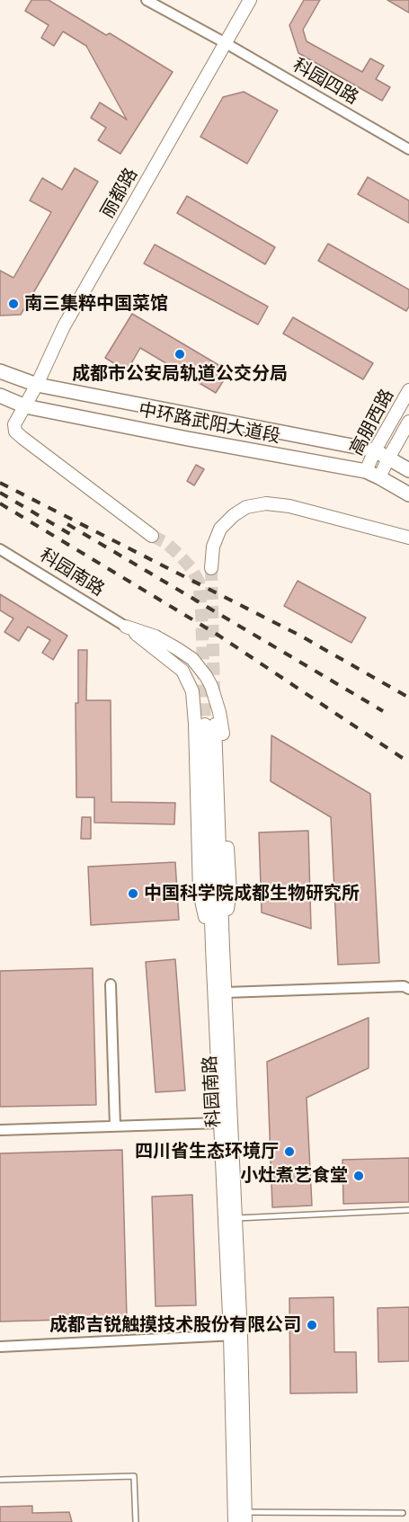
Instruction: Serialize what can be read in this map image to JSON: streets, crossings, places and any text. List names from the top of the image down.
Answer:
{
  "streets": {
    "main road": ["中环路武阳大道段"],
    "street": [
      "科园四路",
      "丽都路",
      "高朋西路",
      "科园南路"
    ]
  },
  "crossings": [
    ["科园四路", "丽都路"],
    ["丽都路", "中环路武阳大道段"],
    ["高朋西路", "中环路武阳大道段"]
  ],
  "places": [
    "南三集粹中国菜馆",
    "成都市公安局轨道公交分局",
    "中国科学院成都生物研究所",
    "四川省生态环境厅",
    "小灶煮艺食堂",
    "成都吉锐触摸技术股份有限公司"
  ]
}
